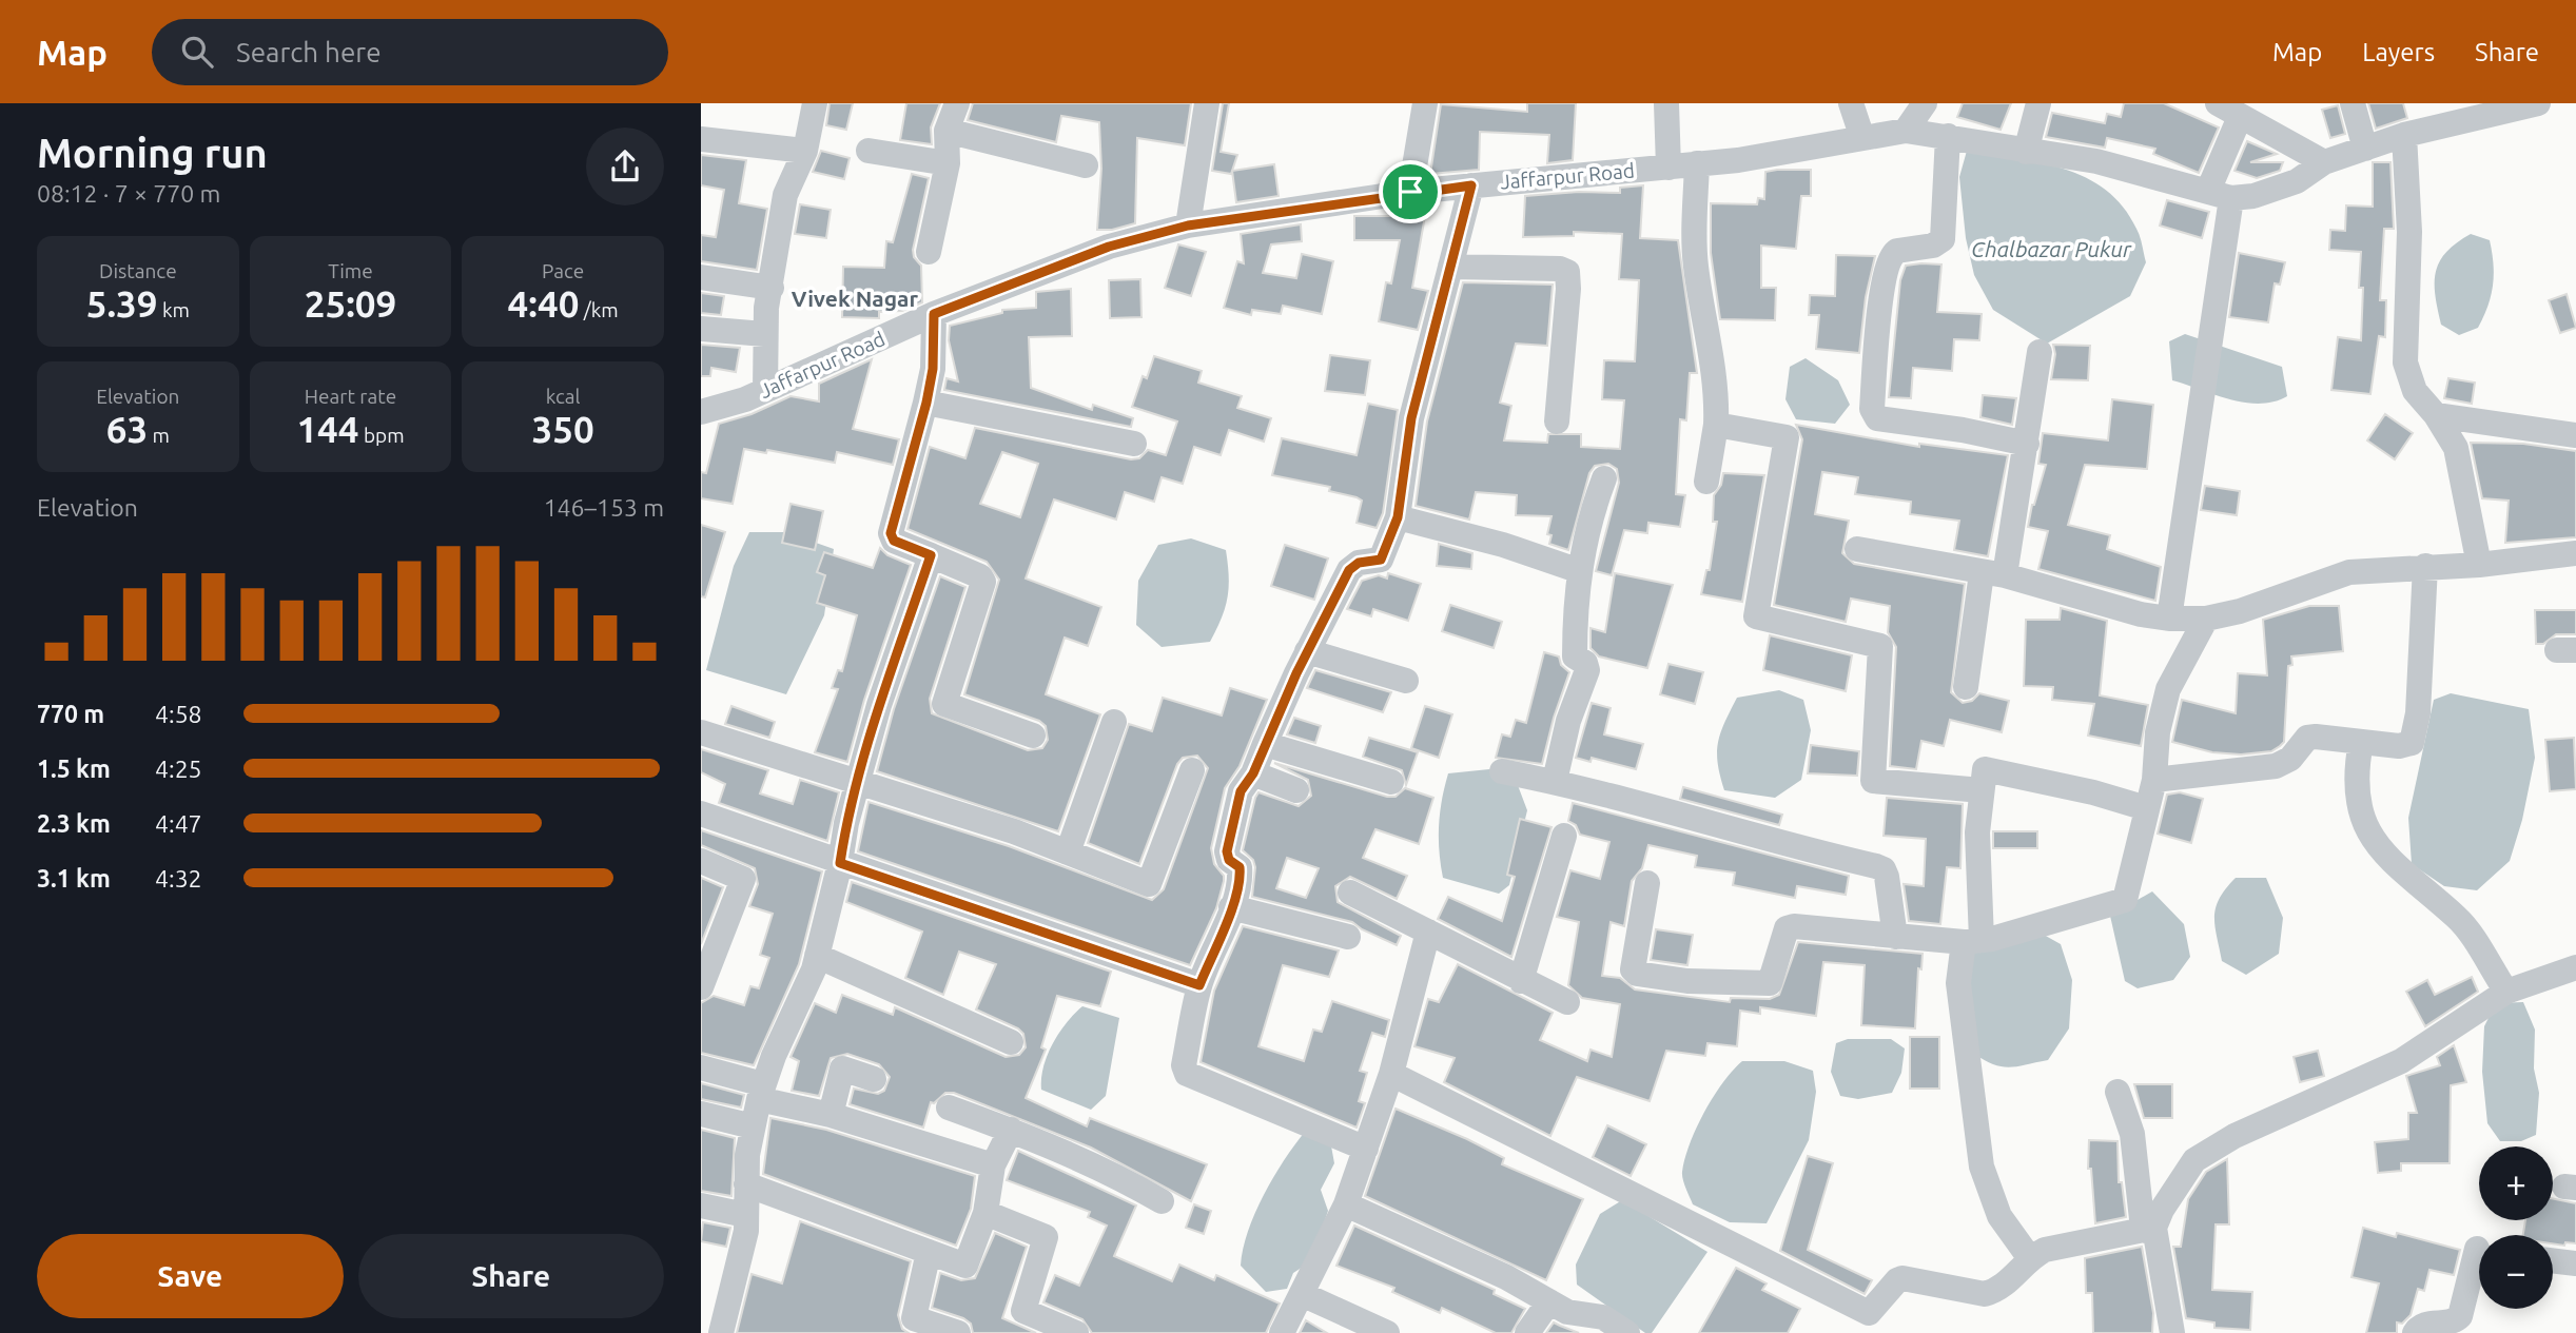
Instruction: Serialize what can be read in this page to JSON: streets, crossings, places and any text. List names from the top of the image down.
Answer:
{
  "streets": {
    "street": ["Jaffarpur Road"]
  },
  "districts": ["Vivek Nagar"],
  "water": ["Chalbazar Pukur"],
  "page": {
    "header": "Map",
    "search": "Search here",
    "nav": ["Map", "Layers", "Share"],
    "heading": ["Morning run", "08:12 · 7 × 770 m"],
    "stats": [
      ["Distance", "5.39 km"],
      ["Time", "25:09"],
      ["Pace", "4:40 /km"],
      ["Elevation", "63 m"],
      ["Heart rate", "144 bpm"],
      ["kcal", "350"]
    ],
    "chart": ["Elevation", "146–153 m"],
    "list": [
      {
        "name": "770 m",
        "note": "4:58"
      },
      {
        "name": "1.5 km",
        "note": "4:25"
      },
      {
        "name": "2.3 km",
        "note": "4:47"
      },
      {
        "name": "3.1 km",
        "note": "4:32"
      }
    ],
    "map_buttons": ["+", "−"],
    "buttons": ["Save", "Share"]
  }
}
